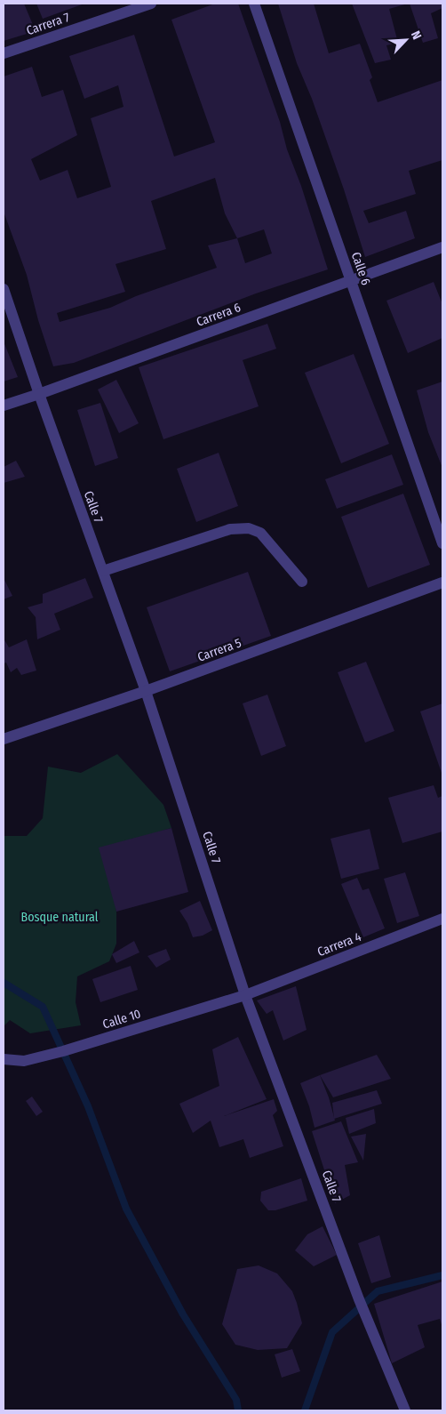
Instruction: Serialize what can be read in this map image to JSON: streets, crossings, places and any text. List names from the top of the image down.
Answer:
{
  "streets": {
    "street": [
      "Carrera 7",
      "Calle 6",
      "Carrera 6",
      "Calle 7",
      "Carrera 5",
      "Carrera 4",
      "Calle 10"
    ]
  },
  "crossings": [
    ["Calle 6", "Carrera 6"],
    ["Carrera 6", "Calle 7"],
    ["Calle 7", "Carrera 5"],
    ["Calle 7", "Carrera 4"],
    ["Calle 7", "Calle 10"],
    ["Carrera 4", "Calle 10"]
  ],
  "parks": ["Bosque natural"],
  "north": "top right"
}
